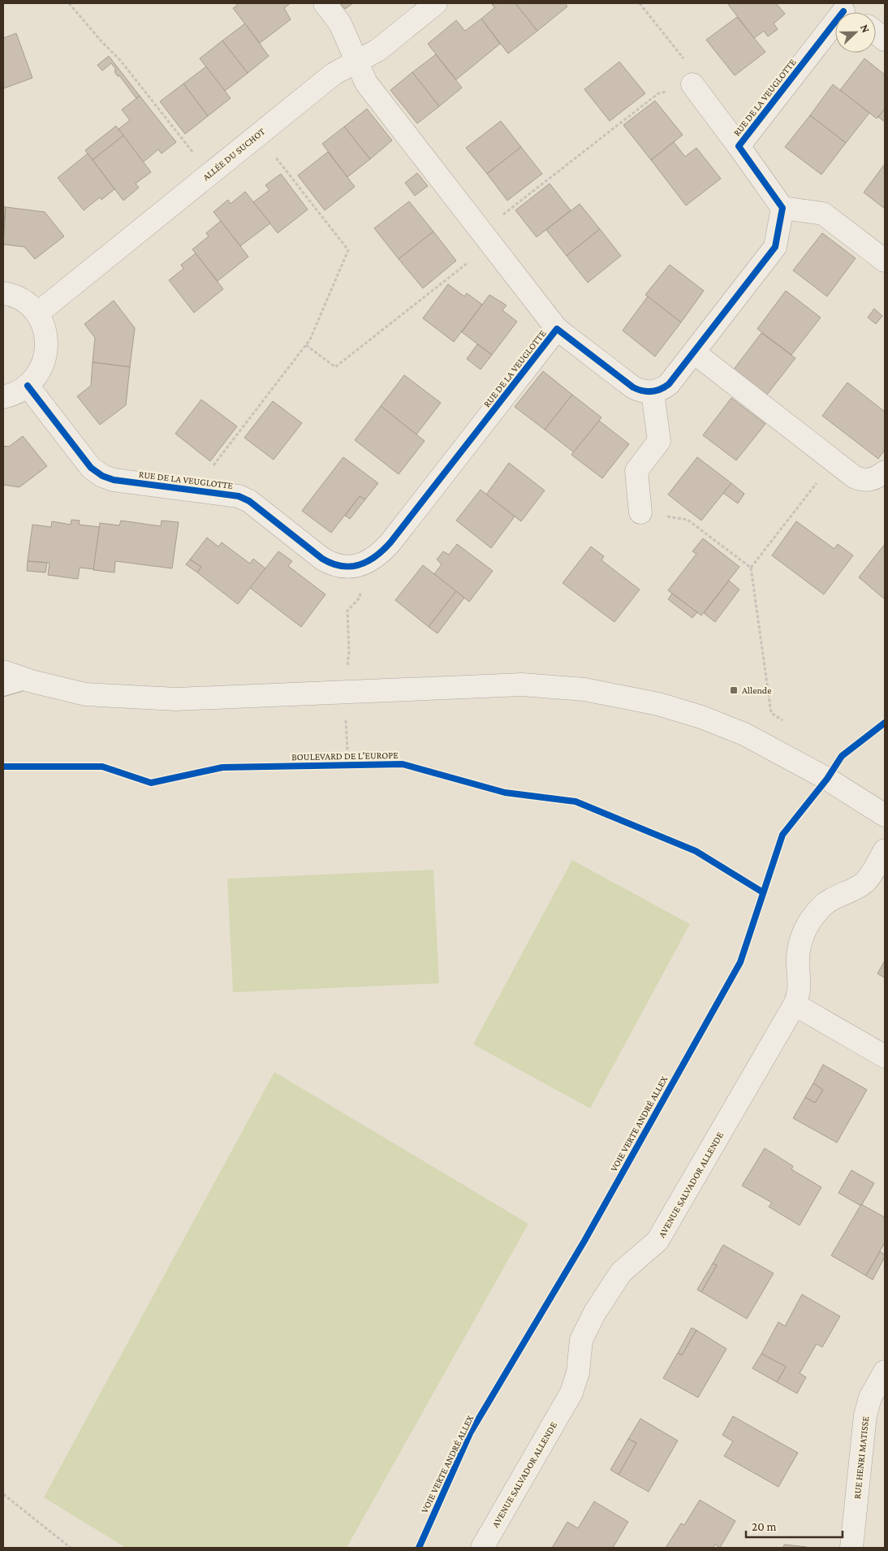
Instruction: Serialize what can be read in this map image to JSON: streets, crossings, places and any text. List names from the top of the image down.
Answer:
{
  "streets": {
    "street": [
      "RUE DE LA VEUGLOTTE",
      "ALLÉE DU SUCHOT",
      "AVENUE SALVADOR ALLENDE",
      "RUE HENRI MATISSE"
    ],
    "cycle path": ["BOULEVARD DE L'EUROPE", "VOIE VERTE ANDRÉ ALLEX"]
  },
  "crossings": [
    ["RUE DE LA VEUGLOTTE", "ALLÉE DU SUCHOT"]
  ],
  "places": {
    "transit": ["Allende"]
  },
  "scale_bar": "20 m",
  "north": "right"
}
